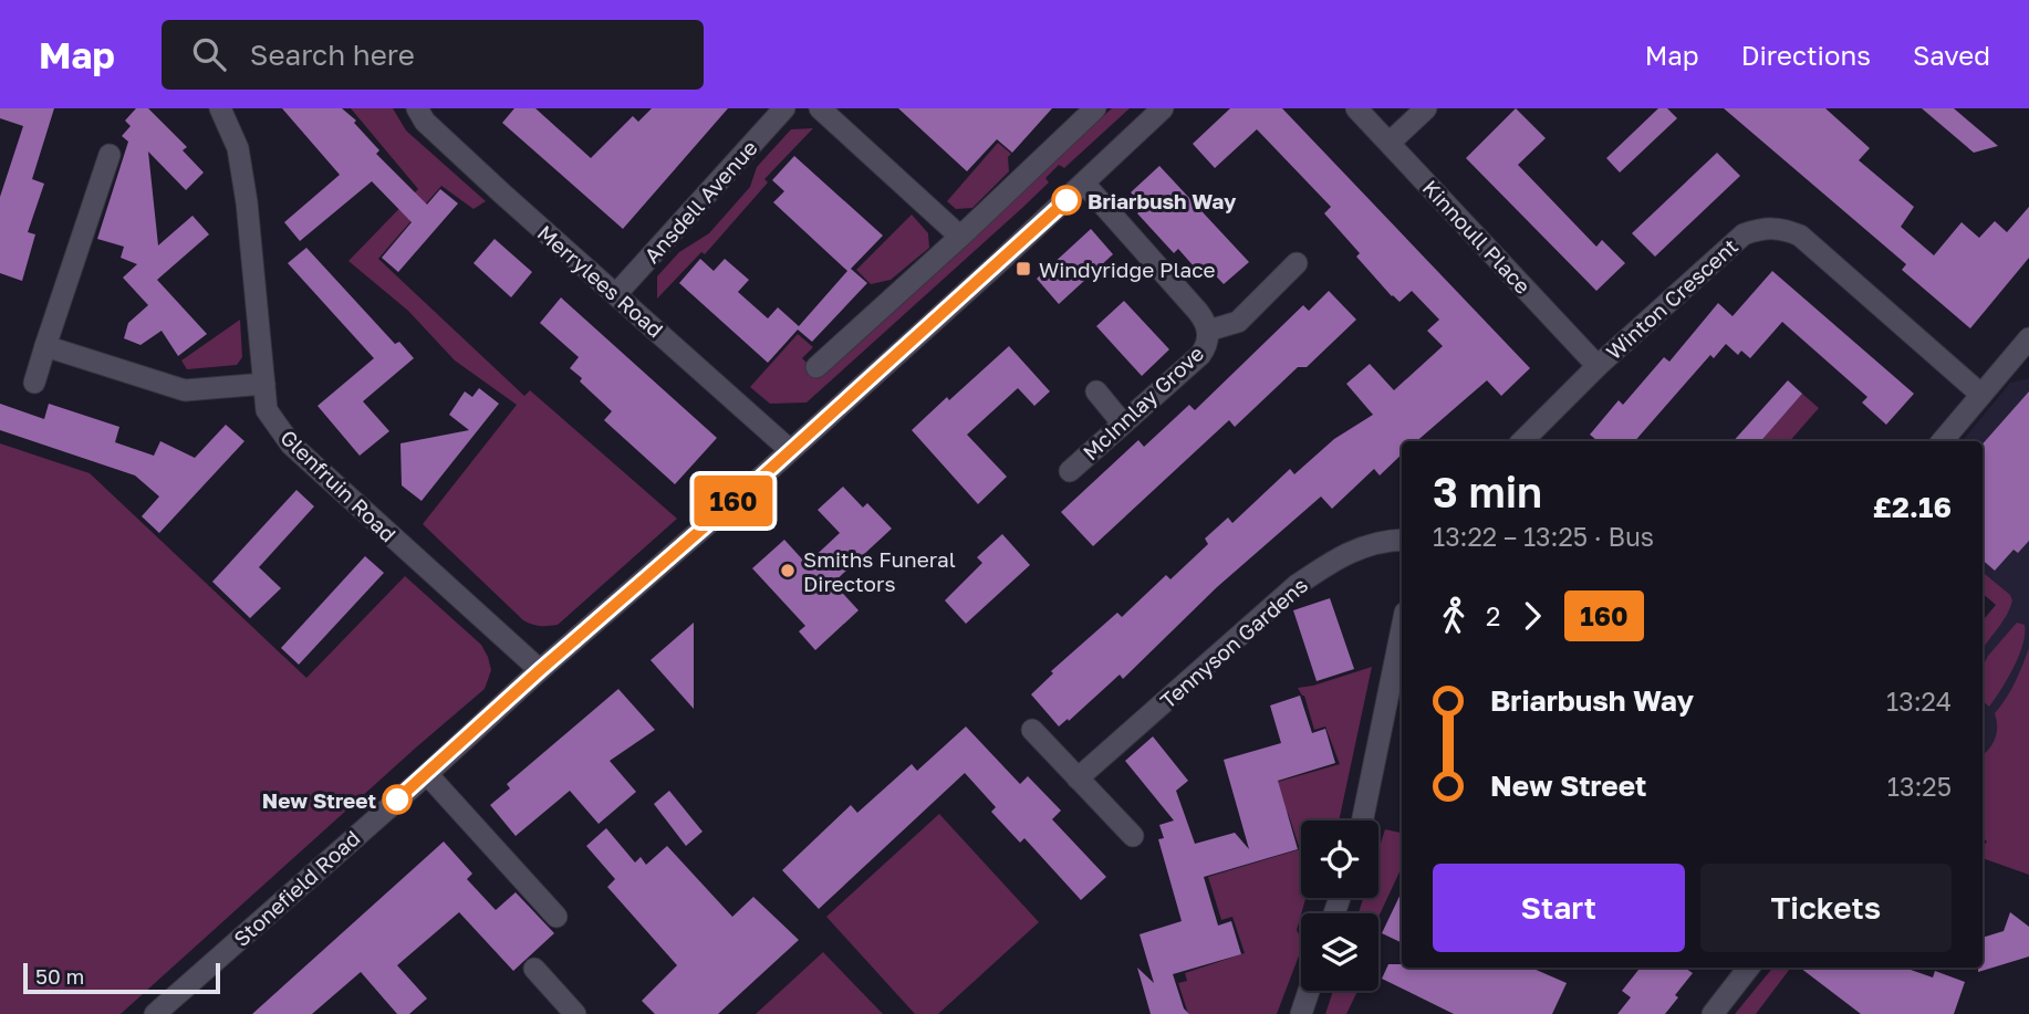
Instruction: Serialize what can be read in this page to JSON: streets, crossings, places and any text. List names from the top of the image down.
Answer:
{
  "streets": {
    "street": [
      "Ansdell Avenue",
      "Kinnoull Place",
      "Merrylees Road",
      "Winton Crescent",
      "McInnlay Grove",
      "Glenfruin Road",
      "Tennyson Gardens",
      "Stonefield Road"
    ]
  },
  "crossings": [
    ["Ansdell Avenue", "Merrylees Road"],
    ["Kinnoull Place", "Winton Crescent"],
    ["Merrylees Road", "Stonefield Road"],
    ["McInnlay Grove", "Stonefield Road"],
    ["Glenfruin Road", "Stonefield Road"]
  ],
  "places": {
    "other": ["Briarbush Way", "Smiths Funeral Directors", "New Street"],
    "transit": ["Windyridge Place"]
  },
  "lines": ["bus line 160"],
  "scale_bar": "50 m",
  "page": {
    "header": "Map",
    "search": "Search here",
    "nav": ["Map", "Directions", "Saved"],
    "on_map": "160",
    "heading": ["3 min", "13:22 – 13:25 · Bus", "£2.16"],
    "legs": ["2", "160"],
    "list": [
      {
        "name": "Briarbush Way",
        "value": "13:24"
      },
      {
        "name": "New Street",
        "value": "13:25"
      }
    ],
    "buttons": ["Start", "Tickets"],
    "scale": "50 m"
  }
}
